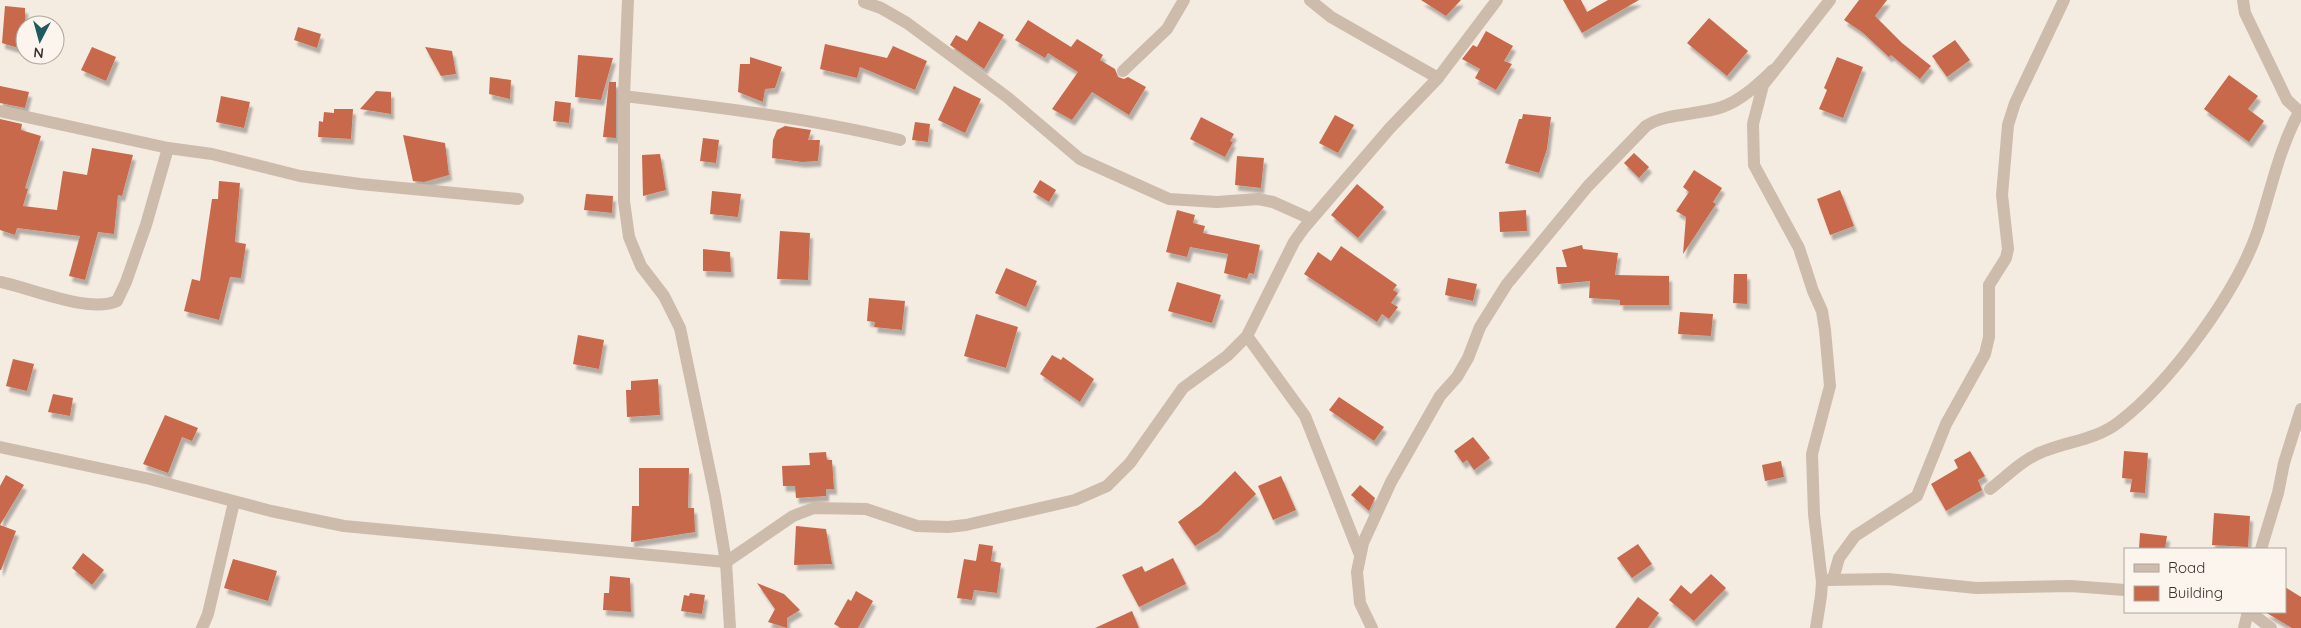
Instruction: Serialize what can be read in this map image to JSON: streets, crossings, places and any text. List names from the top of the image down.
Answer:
{
  "legend": ["Road", "Building"],
  "north": "bottom"
}
